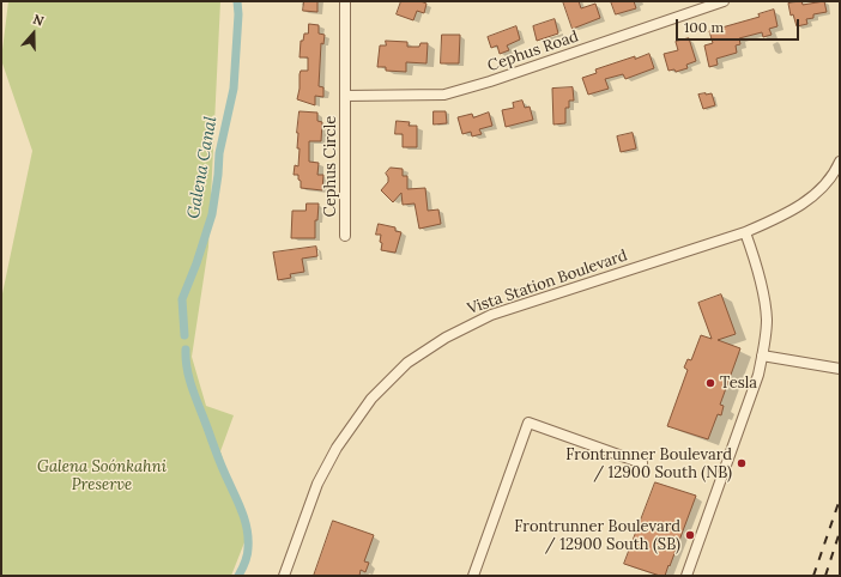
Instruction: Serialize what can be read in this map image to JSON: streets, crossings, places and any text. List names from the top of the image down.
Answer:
{
  "streets": {
    "street": ["Cephus Road", "Cephus Circle", "Vista Station Boulevard"]
  },
  "crossings": [
    ["Cephus Road", "Cephus Circle"]
  ],
  "water": ["Galena Canal"],
  "parks": ["Galena Soónkahni Preserve"],
  "places": ["Tesla", "Frontrunner Boulevard / 12900 South (NB)", "Frontrunner Boulevard / 12900 South (SB)"],
  "scale_bar": "100 m",
  "north": "top"
}
